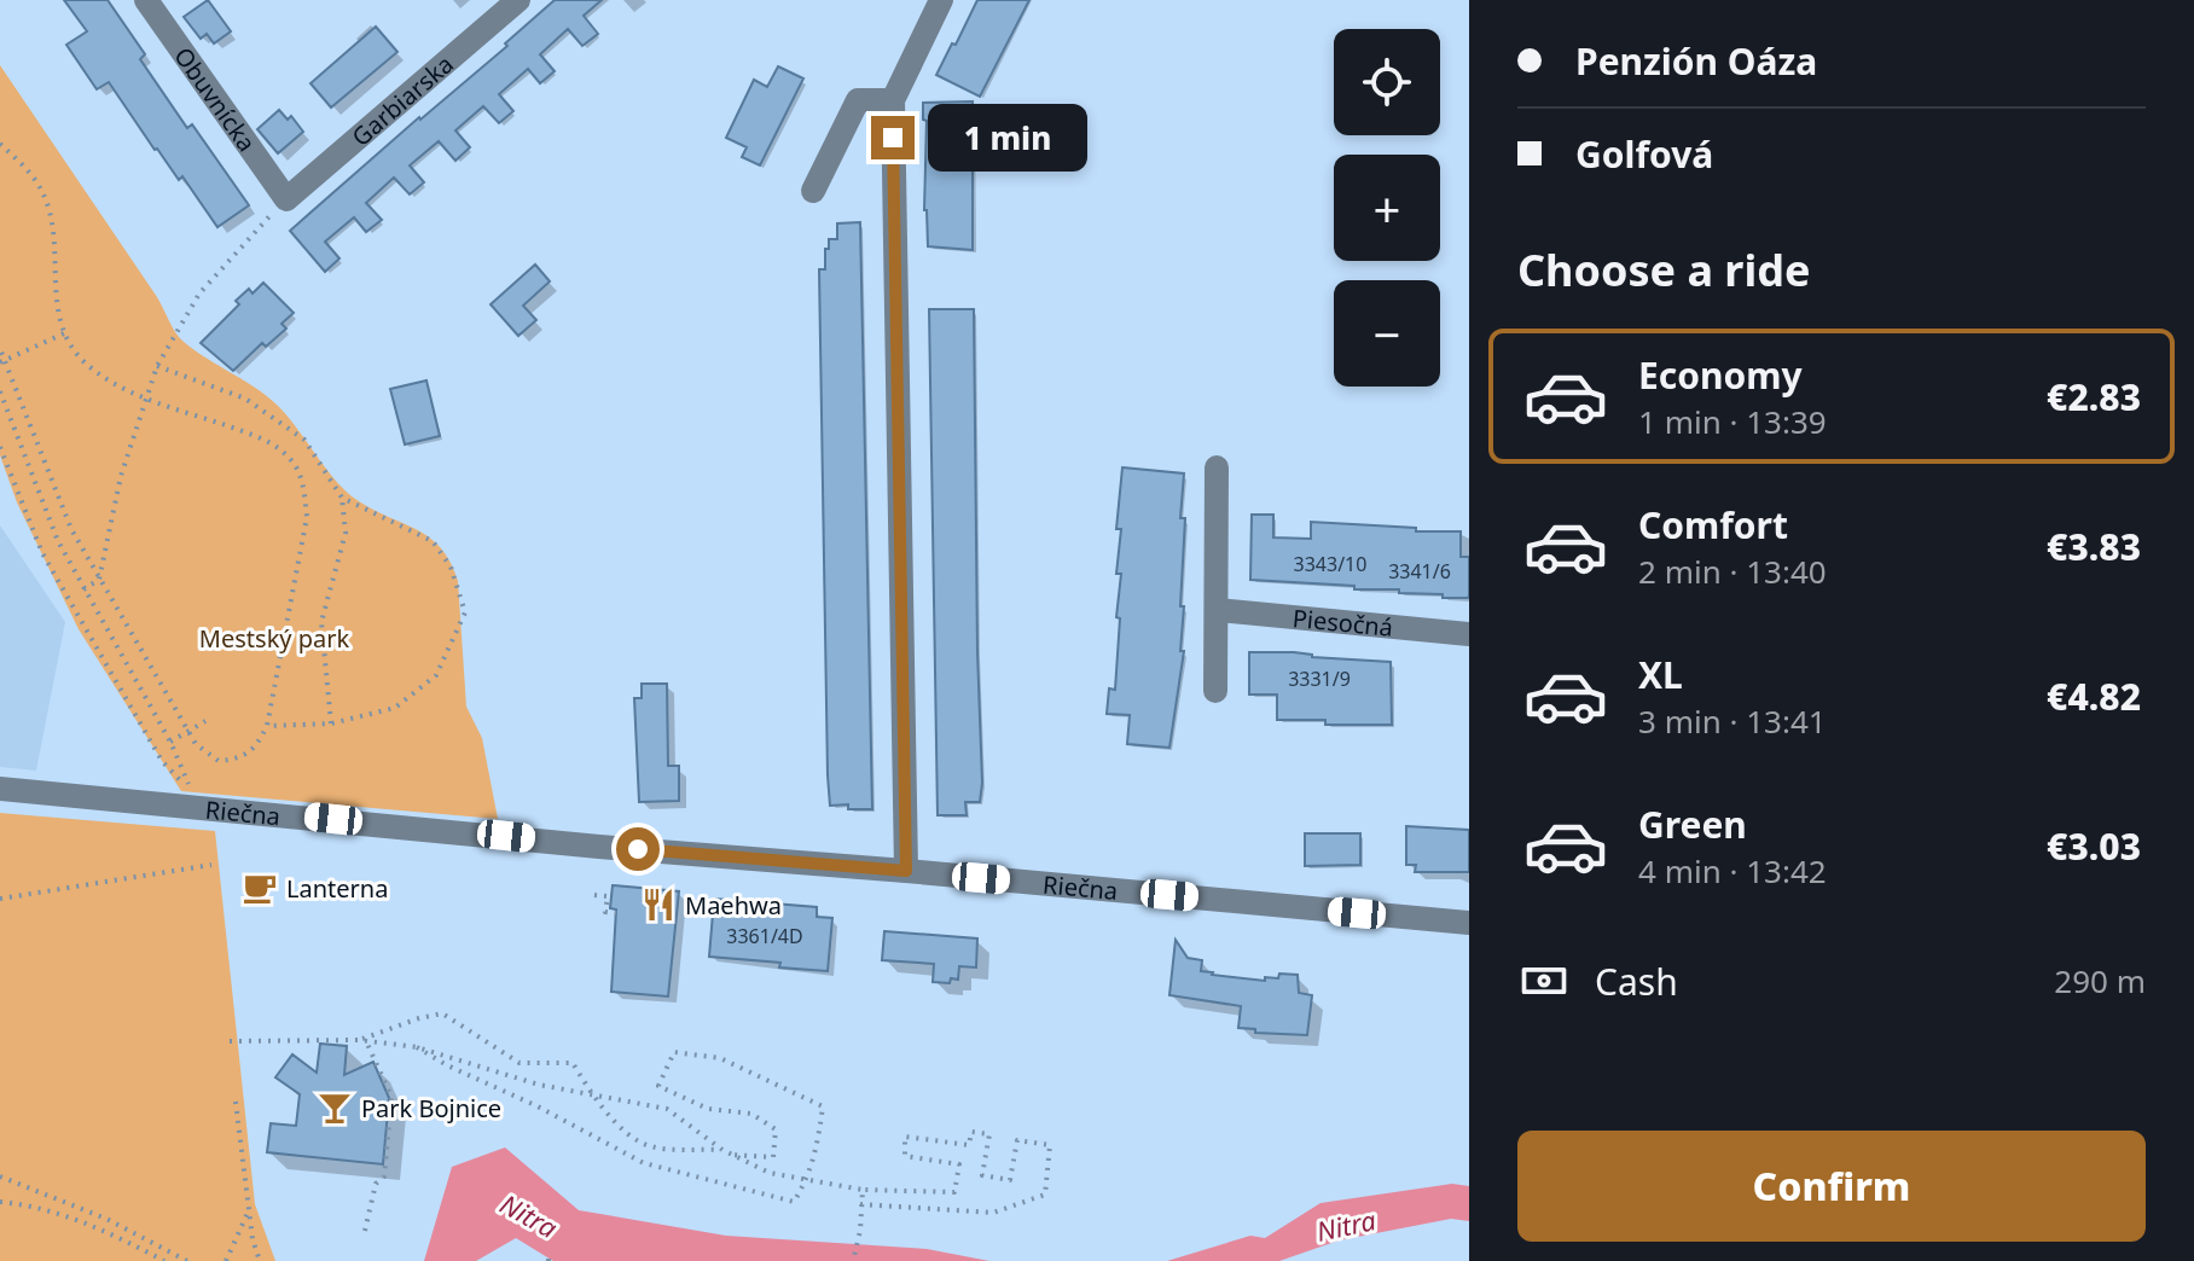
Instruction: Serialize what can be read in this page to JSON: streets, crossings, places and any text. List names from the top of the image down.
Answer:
{
  "streets": {
    "street": [
      "Obuvnícka",
      "Garbiarska",
      "Piesočná",
      "Riečna"
    ]
  },
  "crossings": [
    ["Obuvnícka", "Garbiarska"]
  ],
  "water": ["Nitra"],
  "parks": ["Mestský park"],
  "places": {
    "cafe": ["Lanterna"],
    "restaurant": ["Maehwa"],
    "bar": ["Park Bojnice"]
  },
  "house_numbers": [
    "3343/10",
    "3341/6",
    "3331/9",
    "3361/4D"
  ],
  "page": {
    "banner": ["Penzión Oáza", "Golfová"],
    "map_buttons": ["+", "−"],
    "bubble": "1 min",
    "heading": "Choose a ride",
    "list": [
      {
        "name": "Economy",
        "note": "1 min · 13:39",
        "value": "€2.83"
      },
      {
        "name": "Comfort",
        "note": "2 min · 13:40",
        "value": "€3.83"
      },
      {
        "name": "XL",
        "note": "3 min · 13:41",
        "value": "€4.82"
      },
      {
        "name": "Green",
        "note": "4 min · 13:42",
        "value": "€3.03"
      }
    ],
    "pay": ["Cash", "290 m"],
    "buttons": "Confirm"
  }
}
